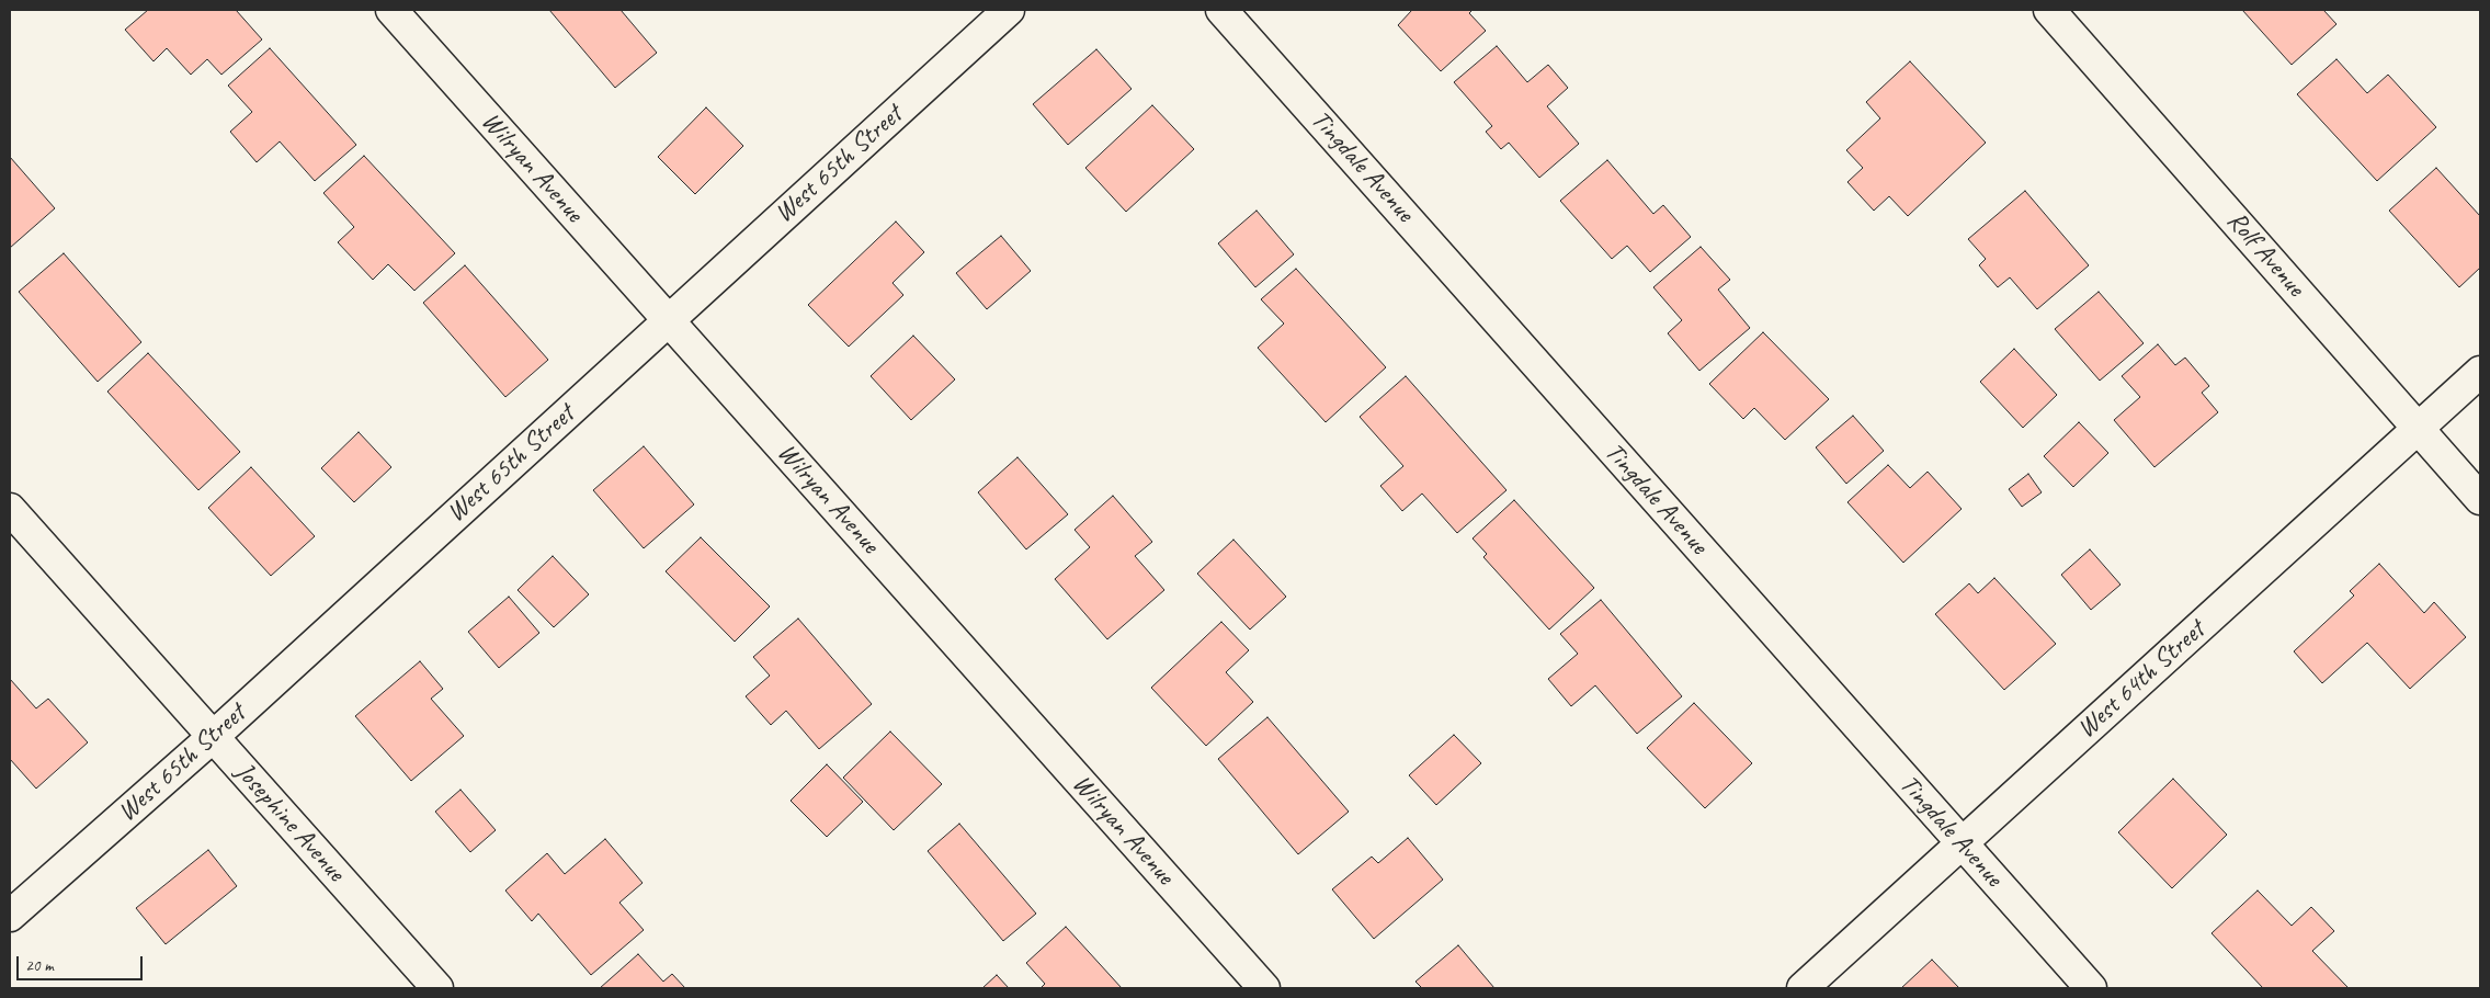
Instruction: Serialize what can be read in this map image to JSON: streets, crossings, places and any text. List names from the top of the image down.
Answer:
{
  "streets": {
    "street": [
      "West 65th Street",
      "Tingdale Avenue",
      "Wilryan Avenue",
      "Rolf Avenue",
      "West 64th Street",
      "Josephine Avenue"
    ]
  },
  "crossings": [
    ["West 65th Street", "Wilryan Avenue"],
    ["West 65th Street", "Josephine Avenue"],
    ["Tingdale Avenue", "West 64th Street"],
    ["Rolf Avenue", "West 64th Street"]
  ],
  "scale_bar": "20 m"
}
